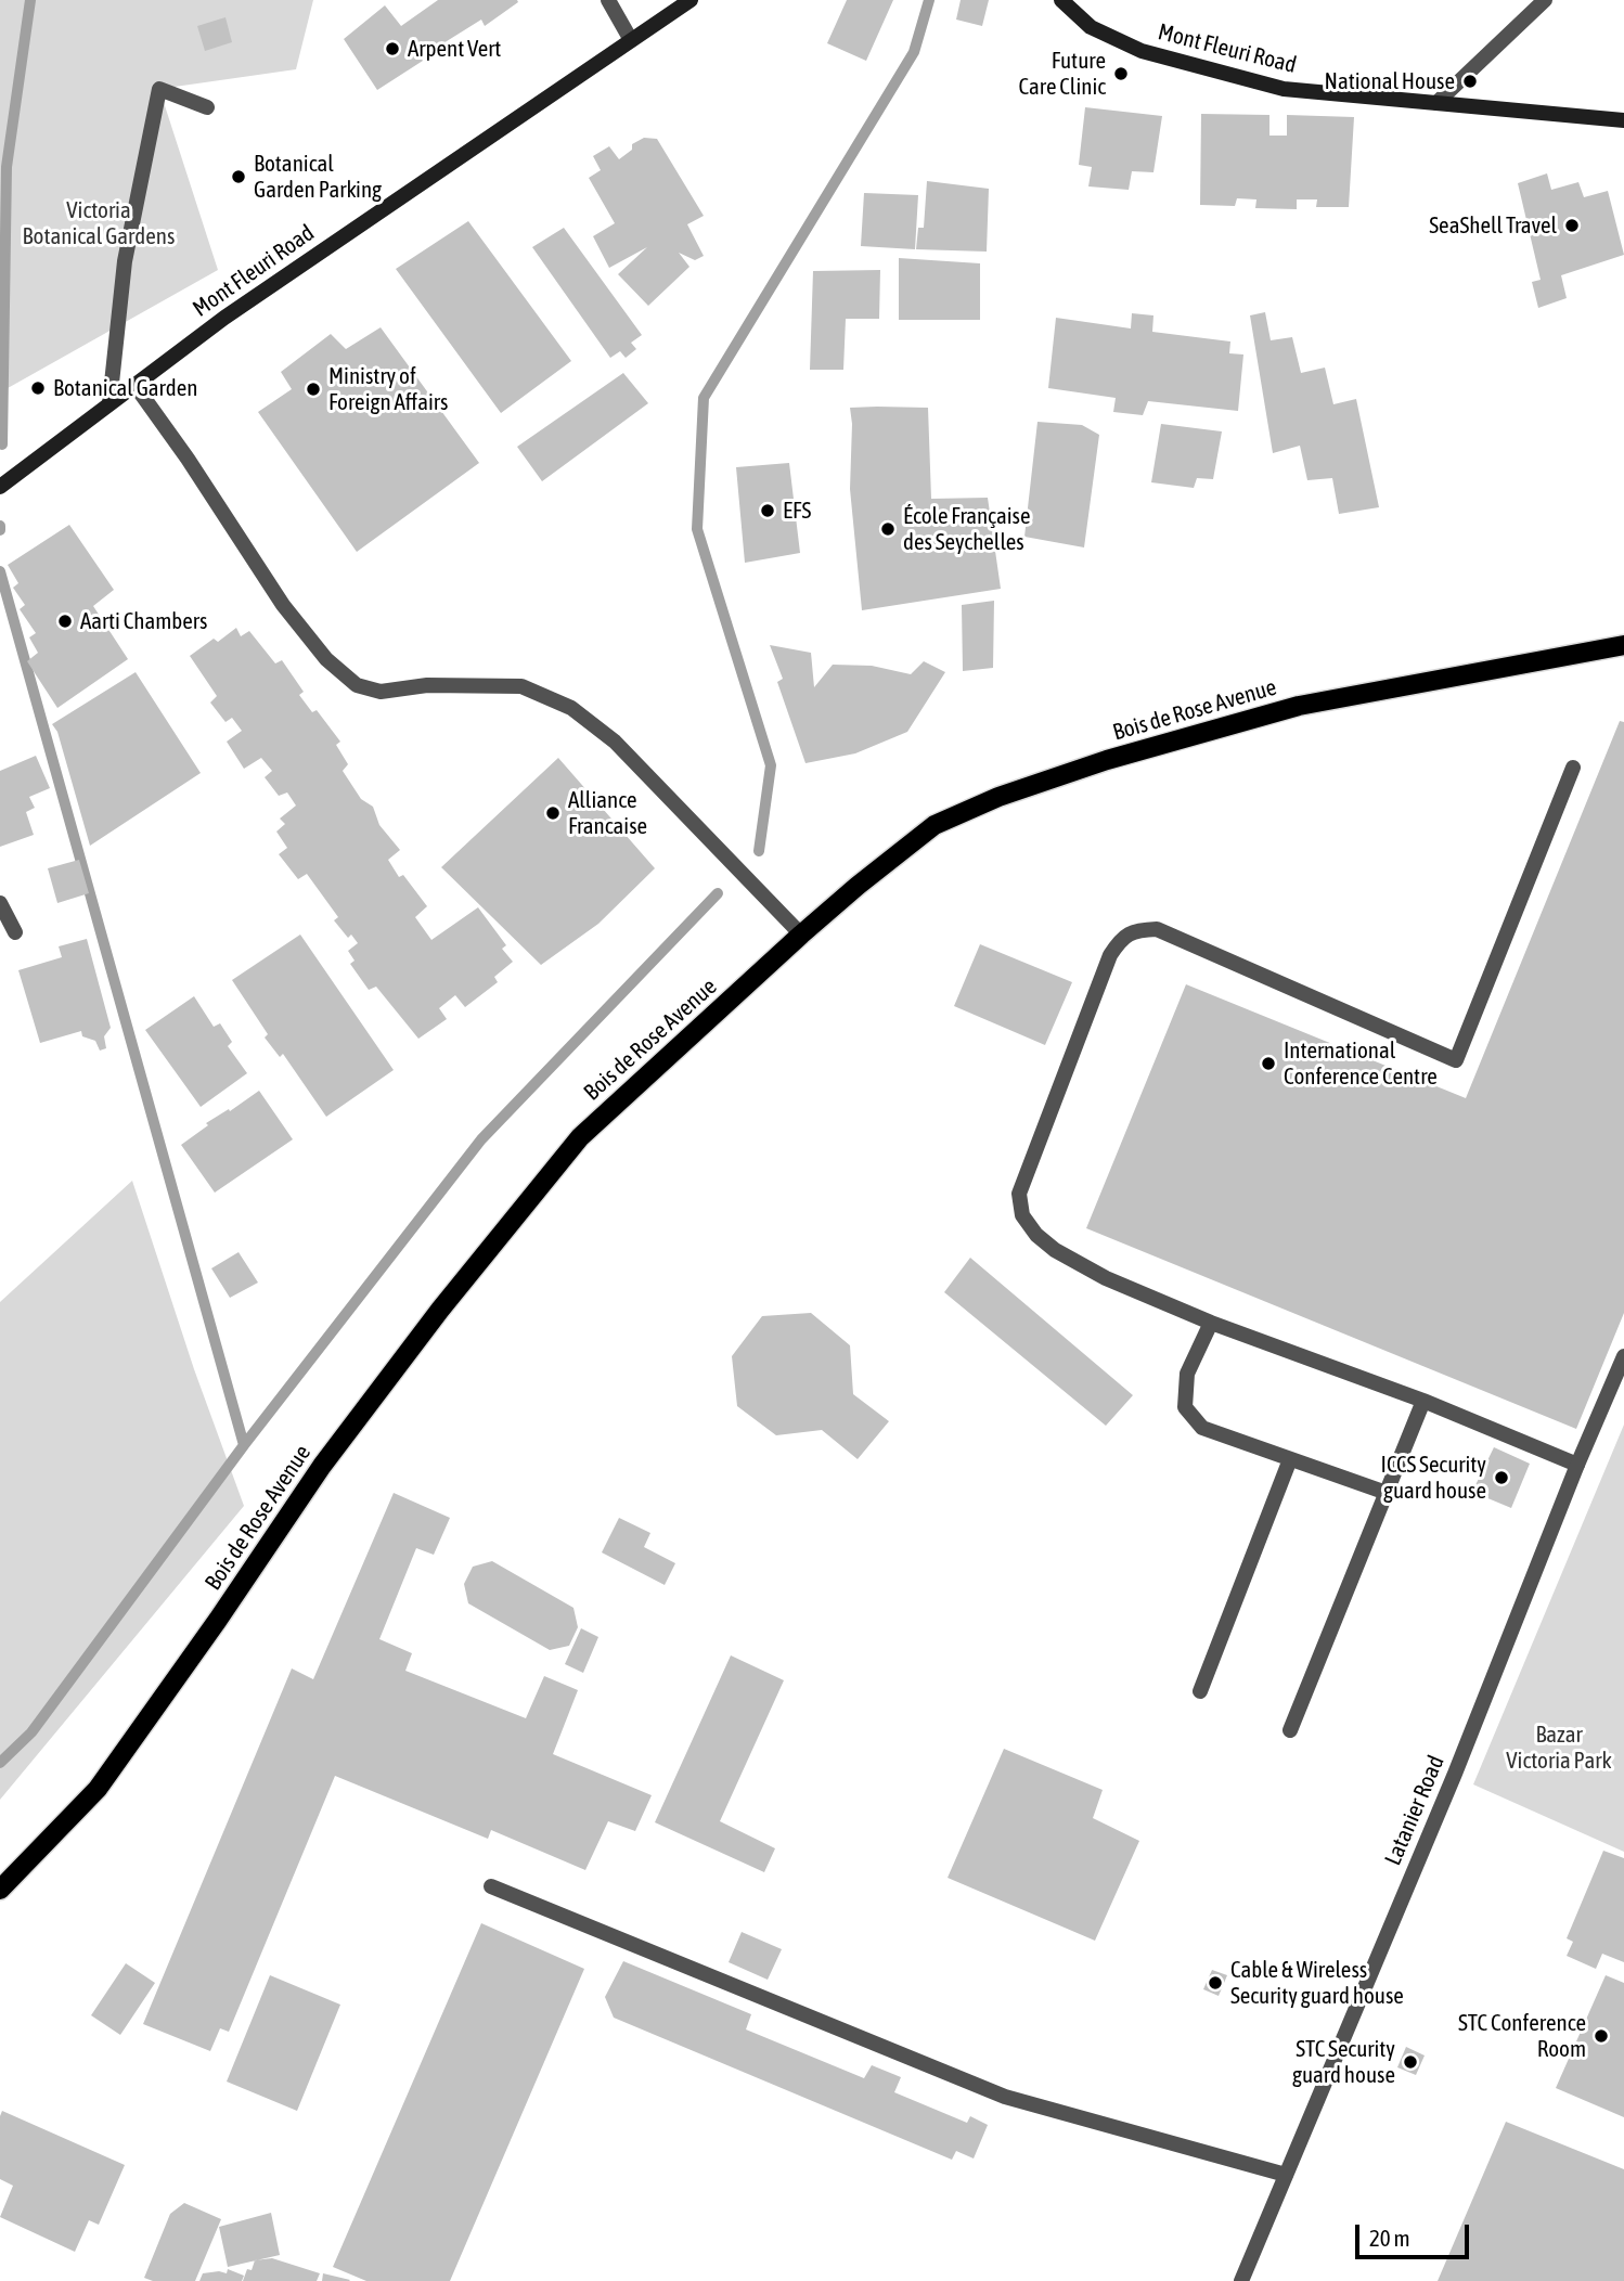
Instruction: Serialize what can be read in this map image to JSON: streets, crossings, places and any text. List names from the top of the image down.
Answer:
{
  "streets": {
    "main road": ["Mont Fleuri Road", "Bois de Rose Avenue"],
    "street": ["Latanier Road"]
  },
  "parks": ["Victoria Botanical Gardens", "Bazar Victoria Park"],
  "places": [
    "Arpent Vert",
    "Future Care Clinic",
    "National House",
    "Botanical Garden Parking",
    "SeaShell Travel",
    "Botanical Garden",
    "Ministry of Foreign Affairs",
    "EFS",
    "École Française des Seychelles",
    "Aarti Chambers",
    "Alliance Francaise",
    "International Conference Centre",
    "ICCS Security guard house",
    "Cable & Wireless Security guard house",
    "STC Conference Room",
    "STC Security guard house"
  ],
  "scale_bar": "20 m"
}
